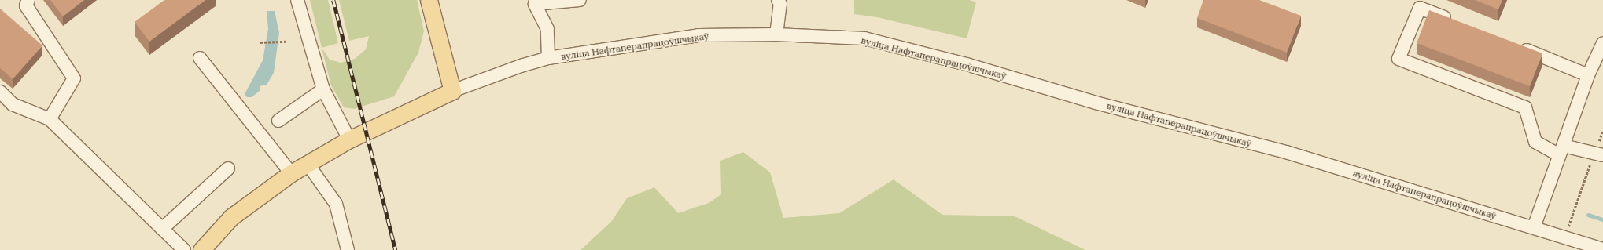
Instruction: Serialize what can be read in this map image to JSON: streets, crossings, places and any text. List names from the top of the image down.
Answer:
{
  "streets": {
    "main road": ["вуліца Нафтаперапрацоўшчыкаў"]
  }
}
